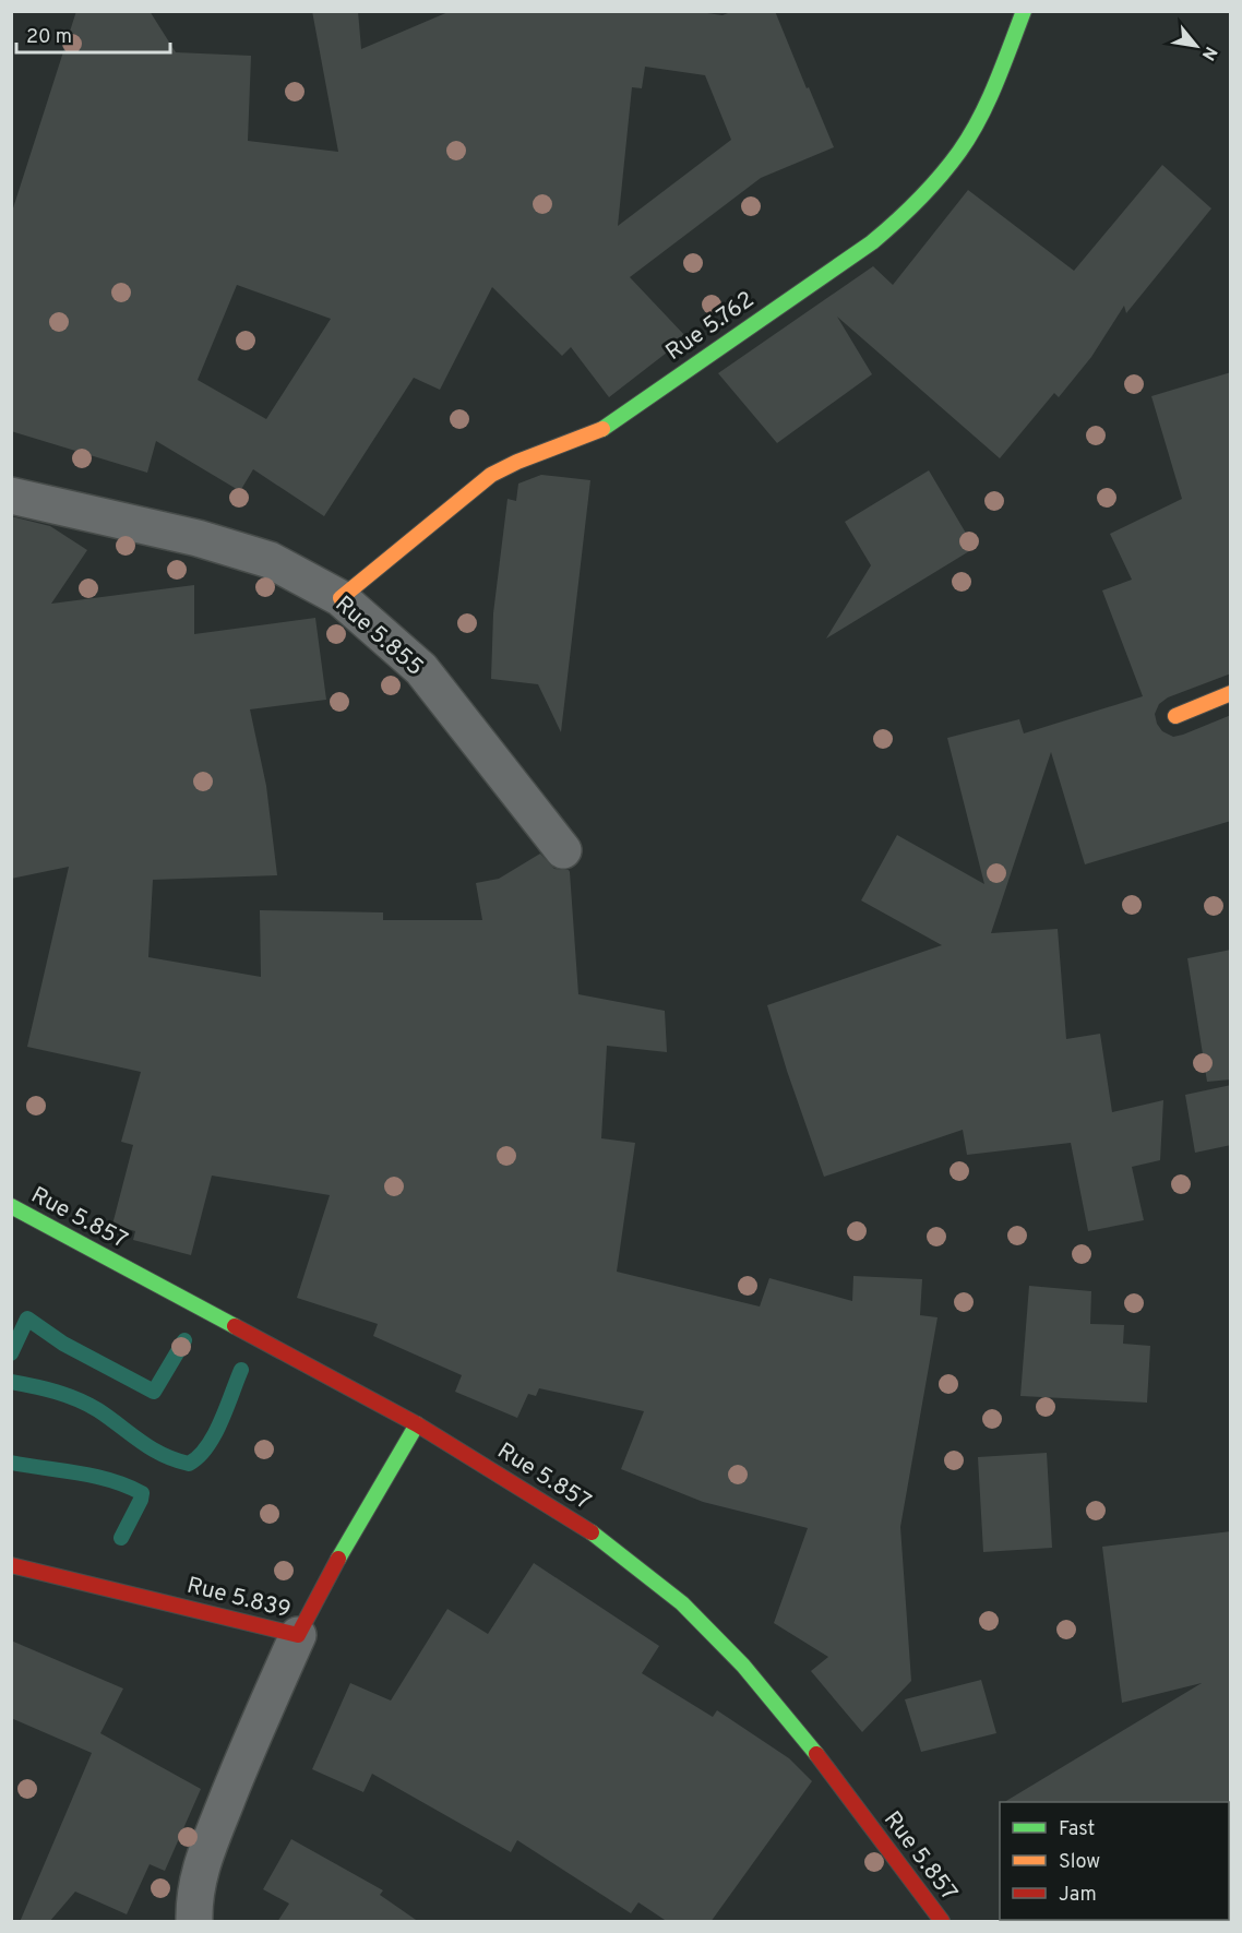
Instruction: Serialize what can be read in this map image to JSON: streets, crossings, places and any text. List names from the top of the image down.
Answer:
{
  "streets": {
    "street": [
      "Rue 5.762",
      "Rue 5.855",
      "Rue 5.857",
      "Rue 5.839"
    ]
  },
  "crossings": [
    ["Rue 5.762", "Rue 5.855"],
    ["Rue 5.857", "Rue 5.839"]
  ],
  "legend": ["Fast", "Slow", "Jam"],
  "scale_bar": "20 m",
  "north": "bottom right"
}
